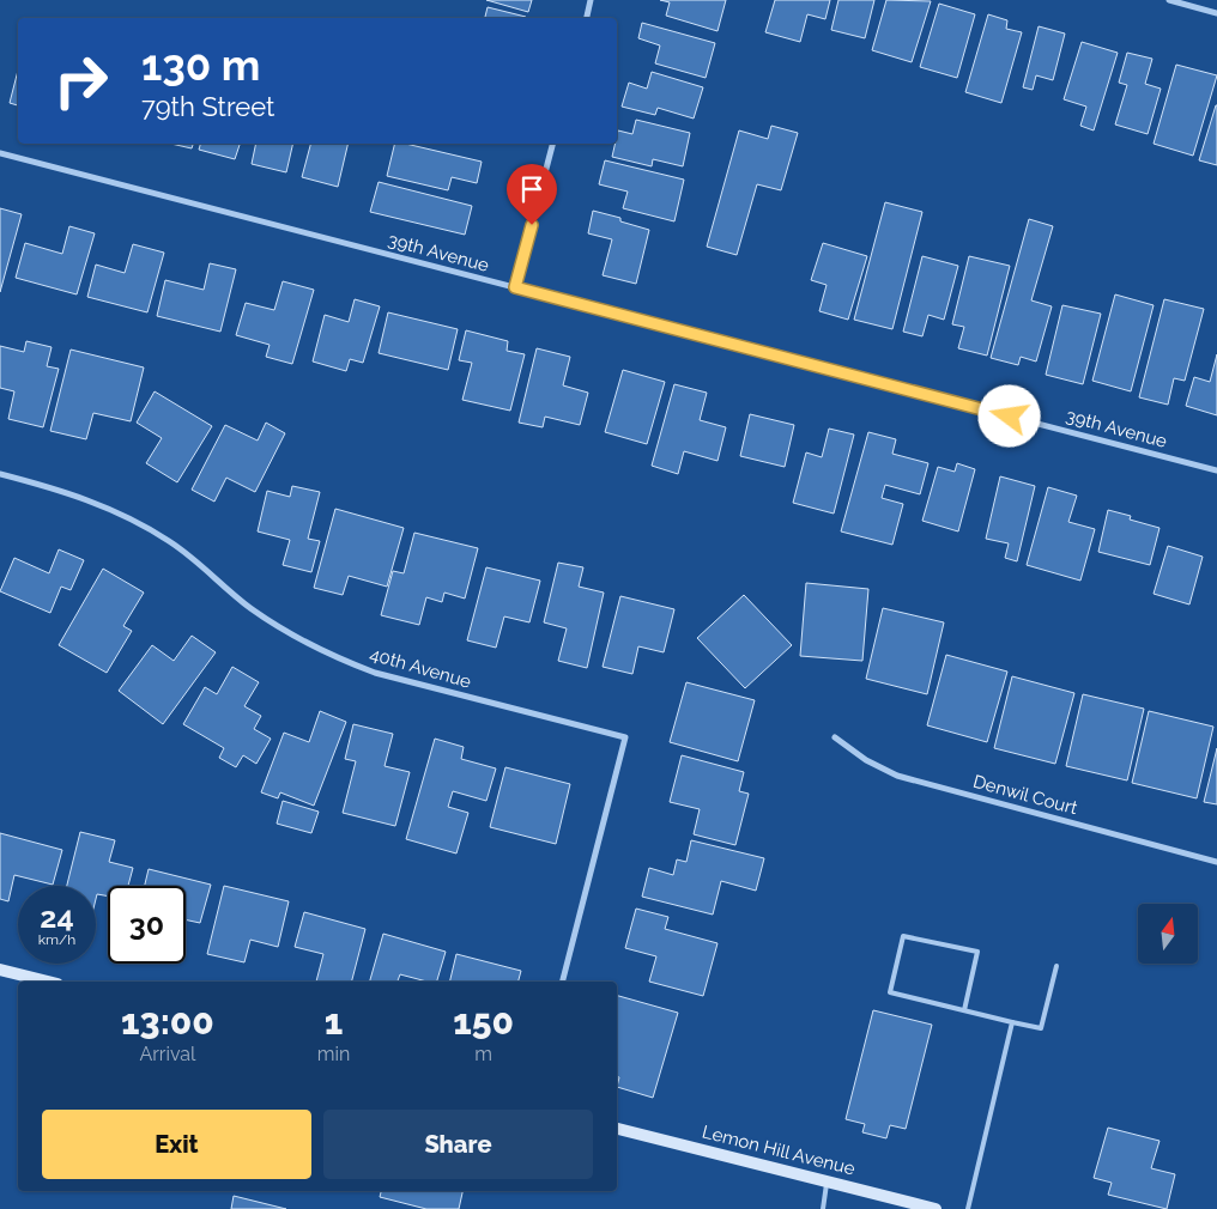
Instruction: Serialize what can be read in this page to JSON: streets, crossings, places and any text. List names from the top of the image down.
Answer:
{
  "streets": {
    "street": [
      "39th Avenue",
      "40th Avenue",
      "Denwil Court",
      "Lemon Hill Avenue"
    ]
  },
  "north": "top",
  "page": {
    "turn": ["130 m", "79th Street"],
    "speed": "24 km/h",
    "limit": "30",
    "eta": [
      "13:00",
      "Arrival",
      "1",
      "min",
      "150",
      "m"
    ],
    "buttons": ["Exit", "Share"]
  }
}
